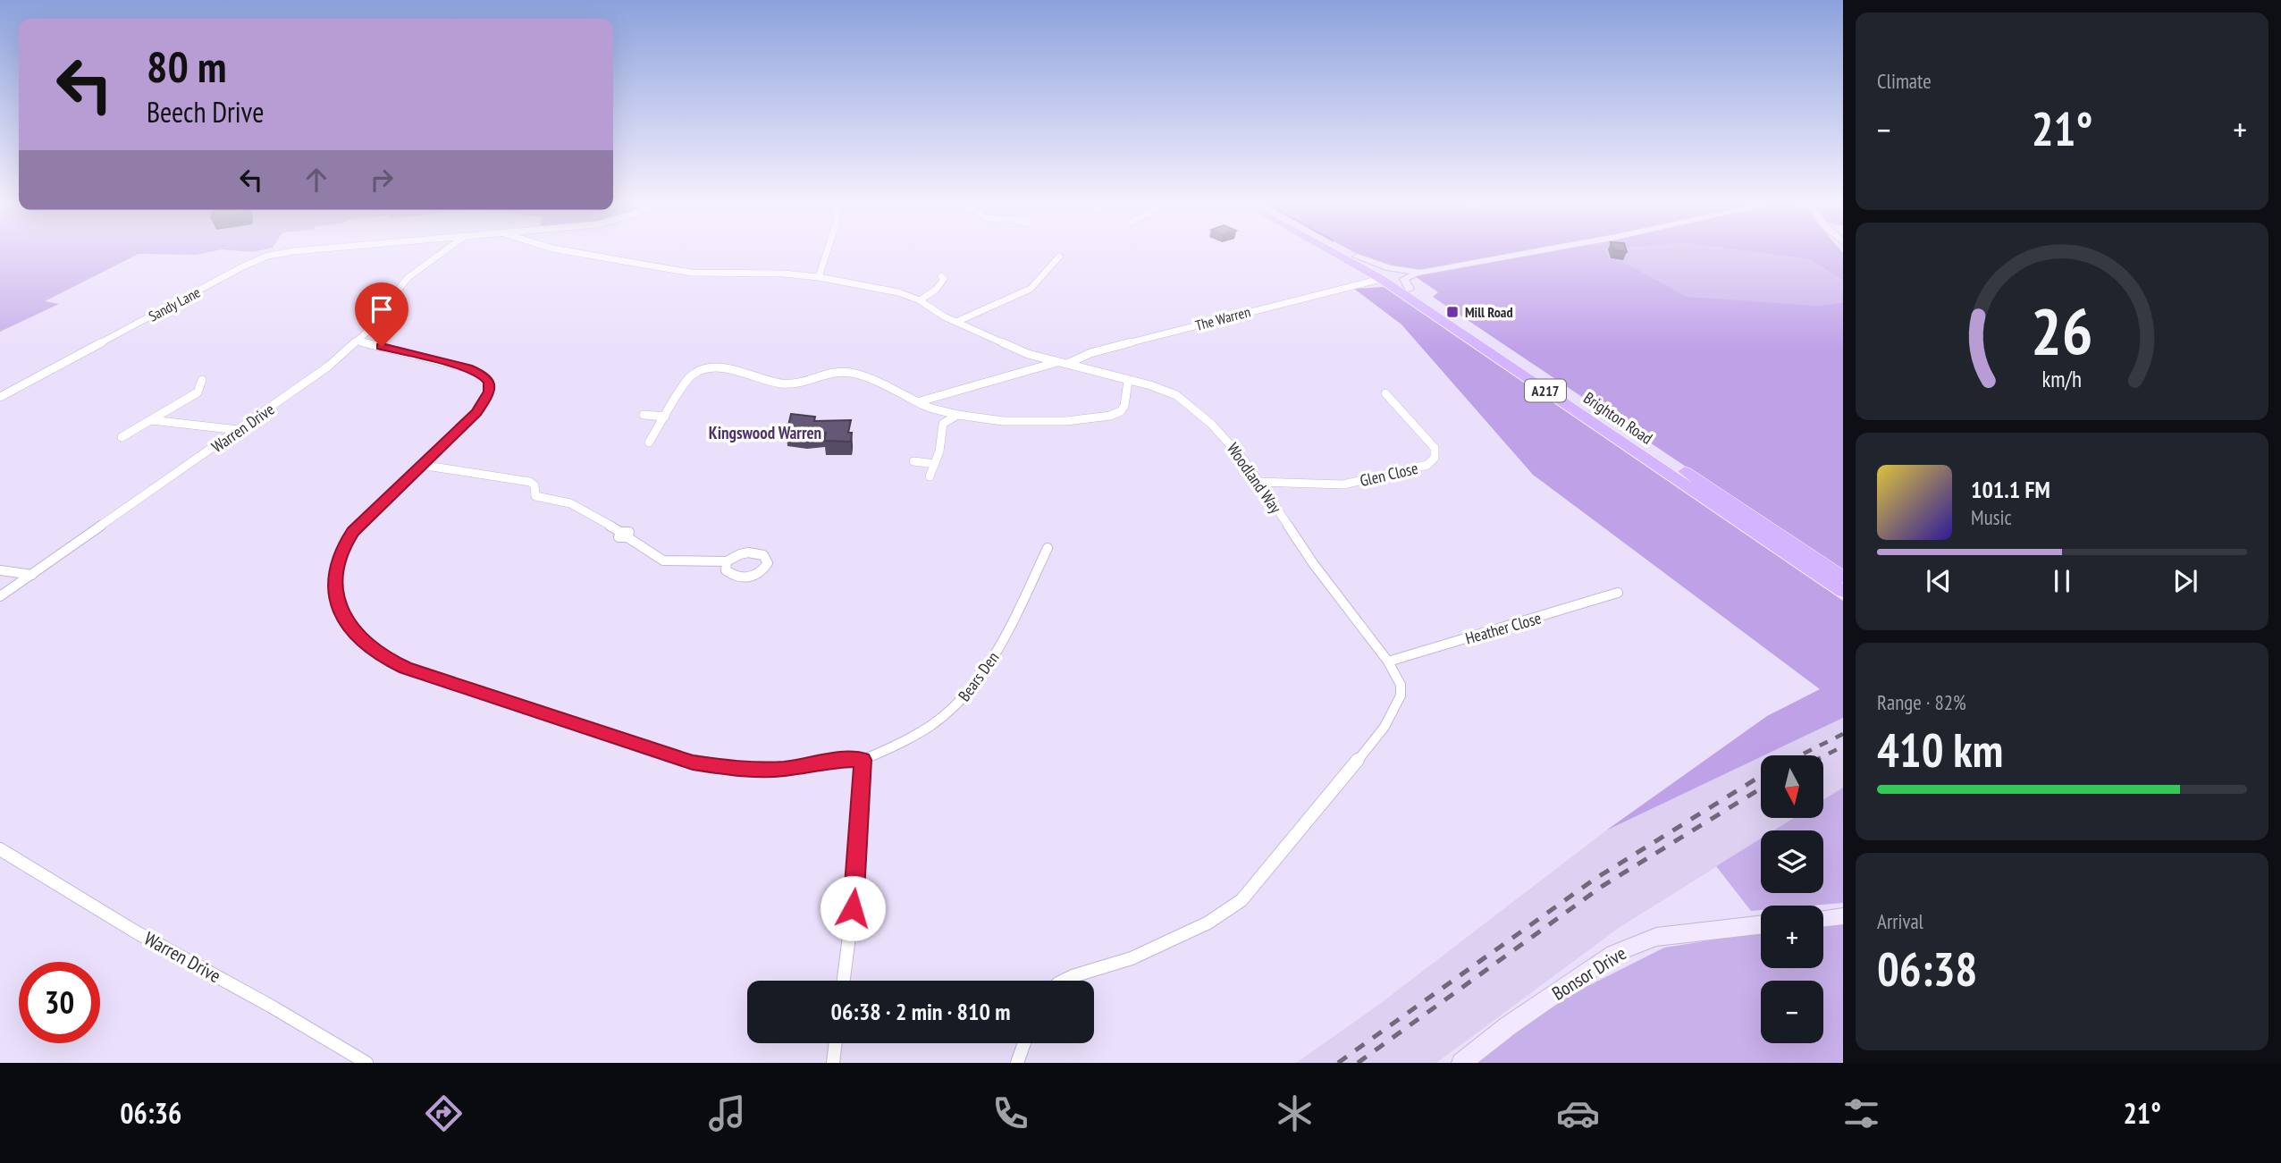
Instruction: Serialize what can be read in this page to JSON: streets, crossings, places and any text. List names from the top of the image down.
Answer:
{
  "streets": {
    "highway": ["A217", "Brighton Road"],
    "main road": ["Bonsor Drive"],
    "street": [
      "Sandy Lane",
      "The Warren",
      "Warren Drive",
      "Glen Close",
      "Woodland Way",
      "Heather Close",
      "Bears Den"
    ]
  },
  "crossings": [
    ["The Warren", "Brighton Road"],
    ["The Warren", "Woodland Way"],
    ["Glen Close", "Woodland Way"],
    ["Woodland Way", "Heather Close"]
  ],
  "districts": ["Kingswood Warren"],
  "places": {
    "transit": ["Mill Road"]
  },
  "north": "bottom",
  "page": {
    "tile": [
      "Climate",
      ["Range · 82%", "410 km"],
      ["Arrival", "06:38"]
    ],
    "turn": ["80 m", "Beech Drive"],
    "heat": ["−", "21°", "+"],
    "song": ["101.1 FM", "Music"],
    "map_buttons": ["+", "−"],
    "limit": "30",
    "trip": "06:38 · 2 min · 810 m",
    "tabs": ["06:36", "21°"],
    "gauge": ["26", "km/h"]
  }
}
